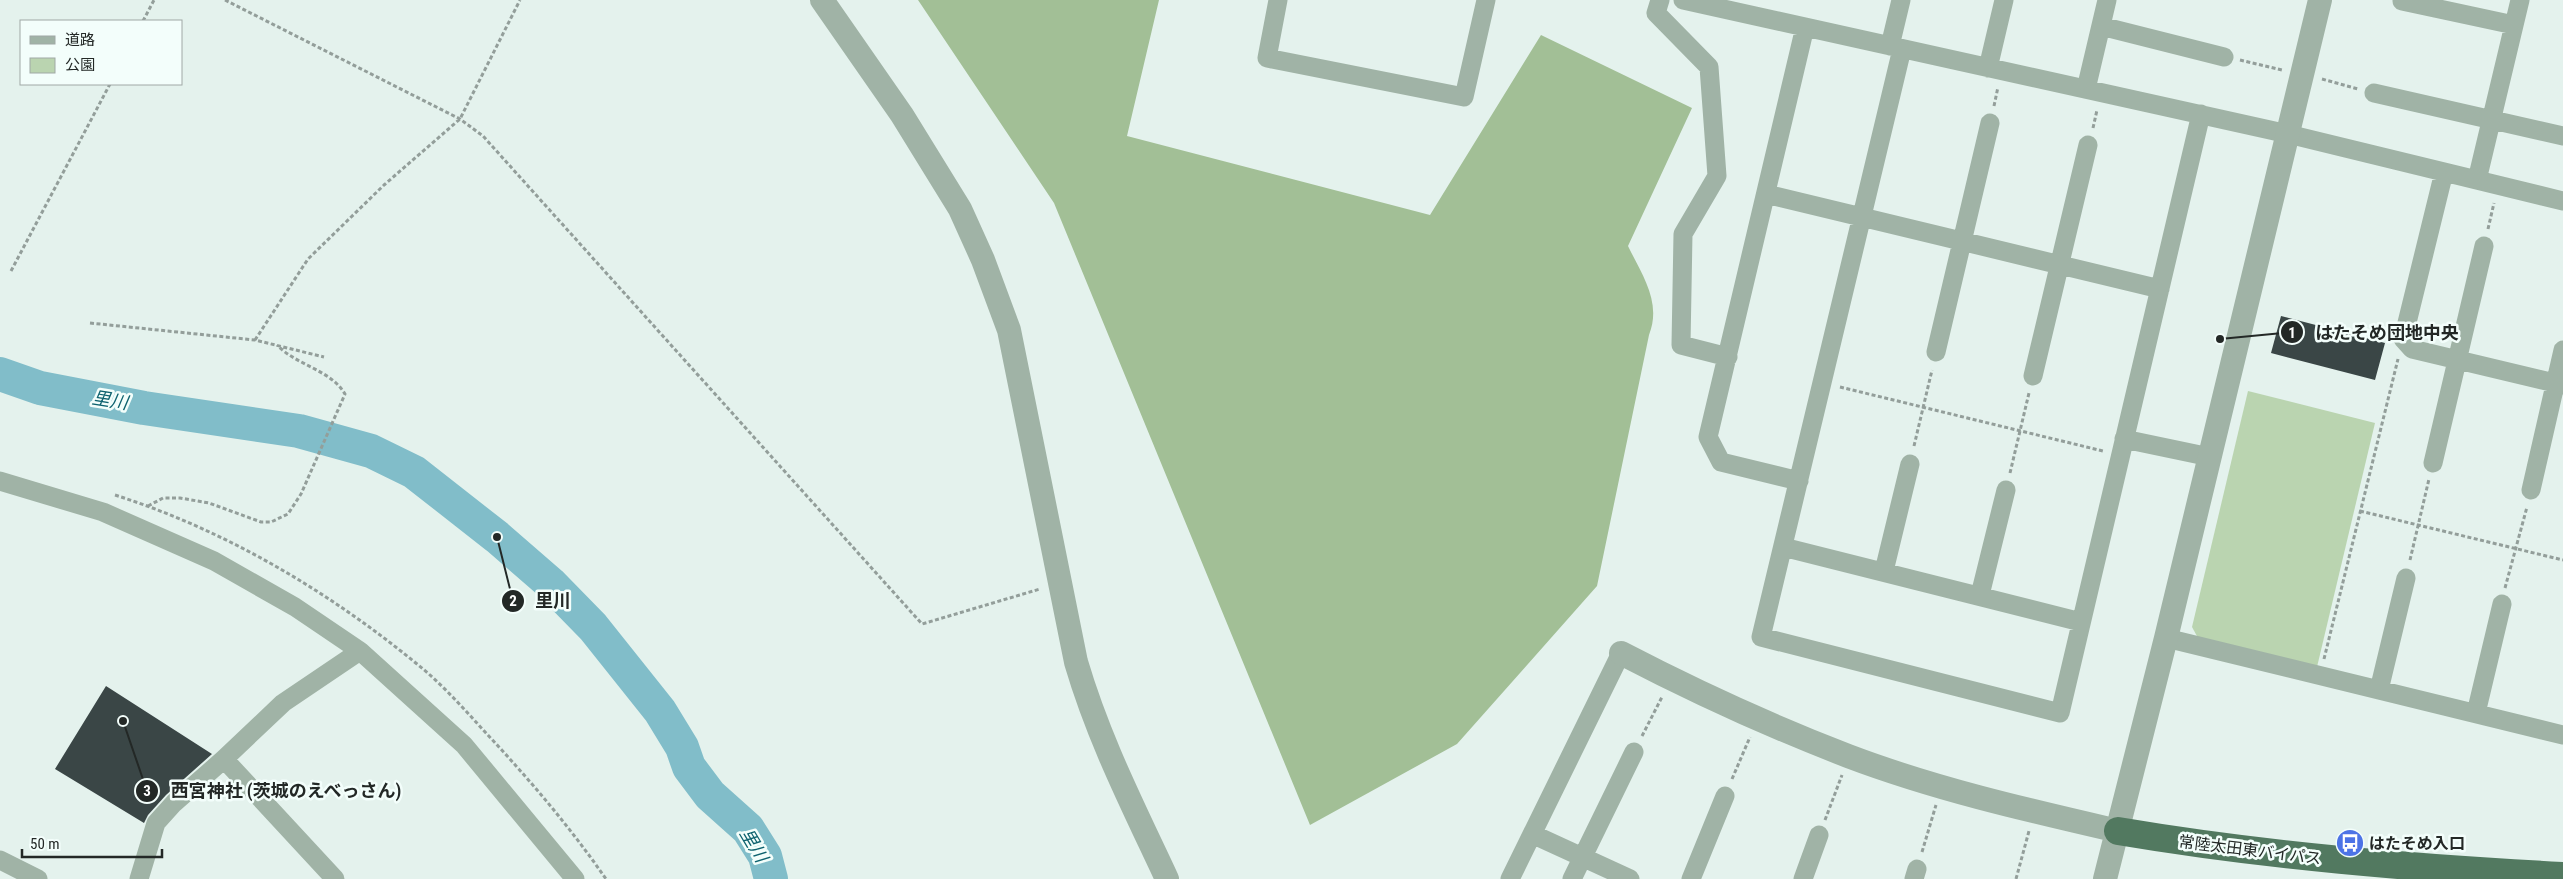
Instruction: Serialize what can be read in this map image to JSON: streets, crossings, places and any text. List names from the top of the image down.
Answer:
{
  "streets": {
    "highway": ["常陸太田東バイパス"]
  },
  "water": ["里川"],
  "places": {
    "other": ["はたそめ団地中央", "里川", "西宮神社 (茨城のえべっさん)"],
    "bus stop": ["はたそめ入口"]
  },
  "legend": ["道路", "公園"],
  "scale_bar": "50 m"
}
